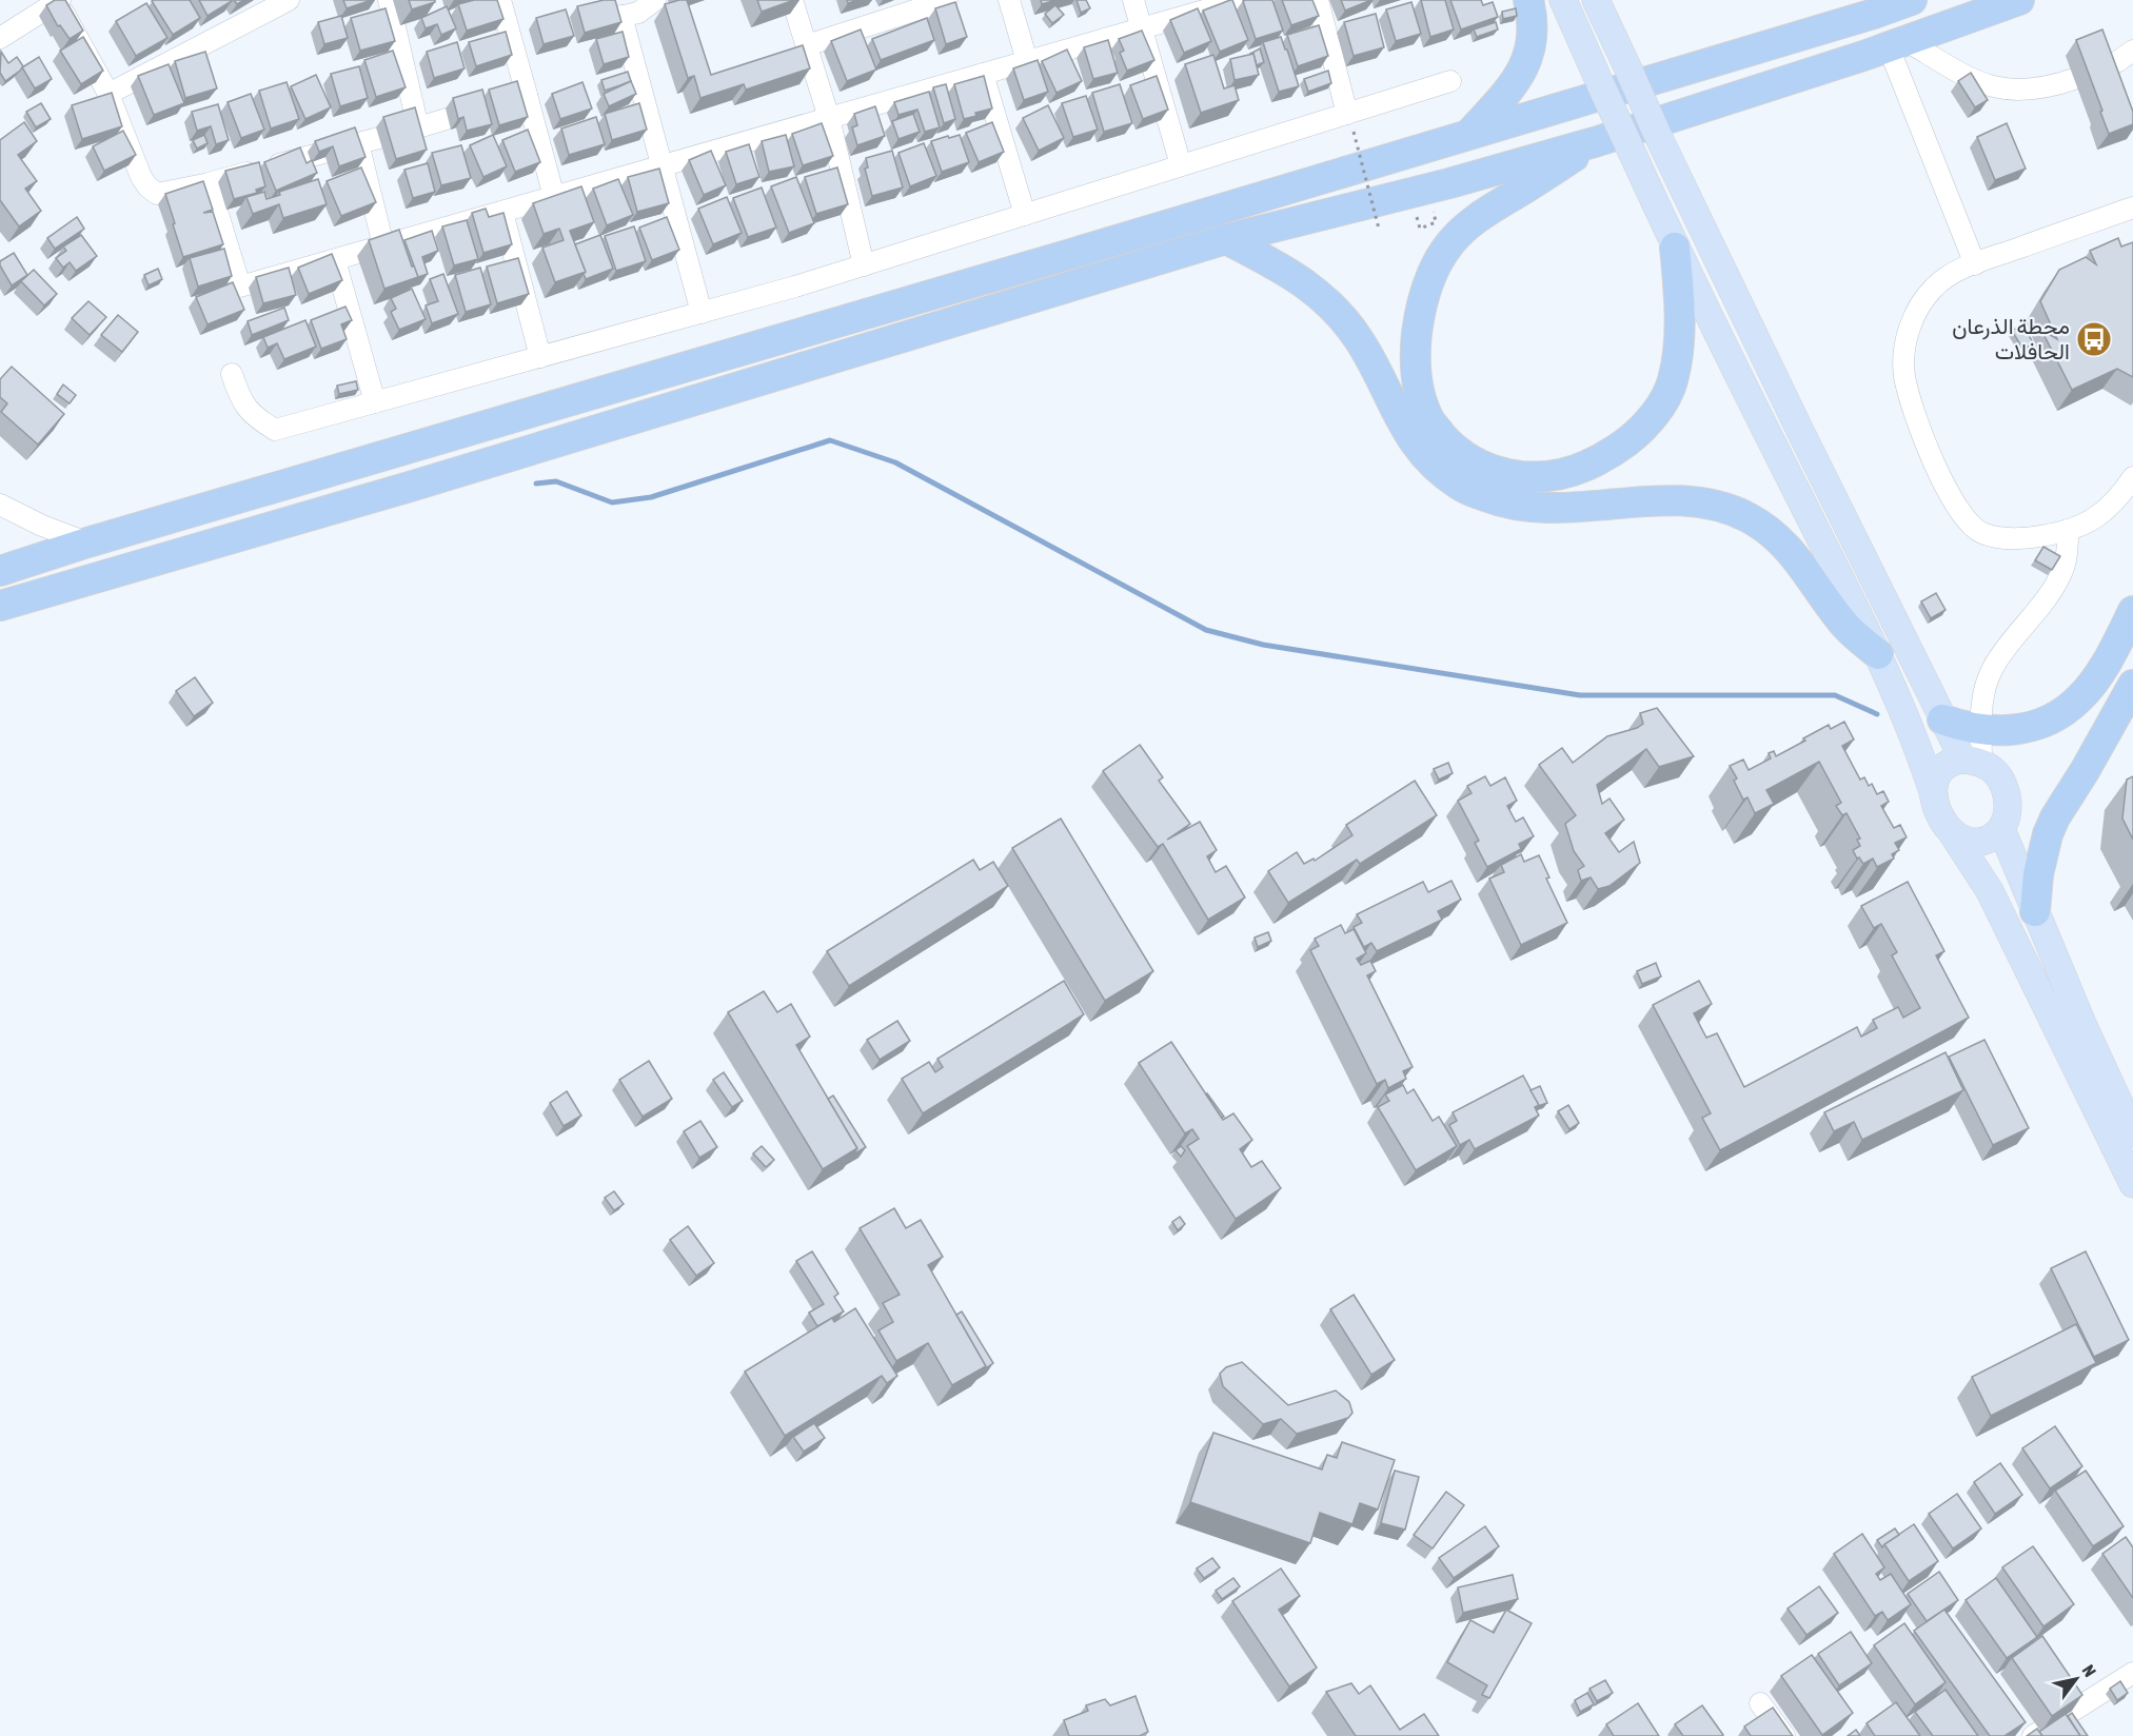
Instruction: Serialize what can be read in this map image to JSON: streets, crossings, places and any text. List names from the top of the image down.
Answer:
{
  "places": {
    "bus stop": ["محطة الذرعان الحافلات"]
  },
  "north": "top right"
}
